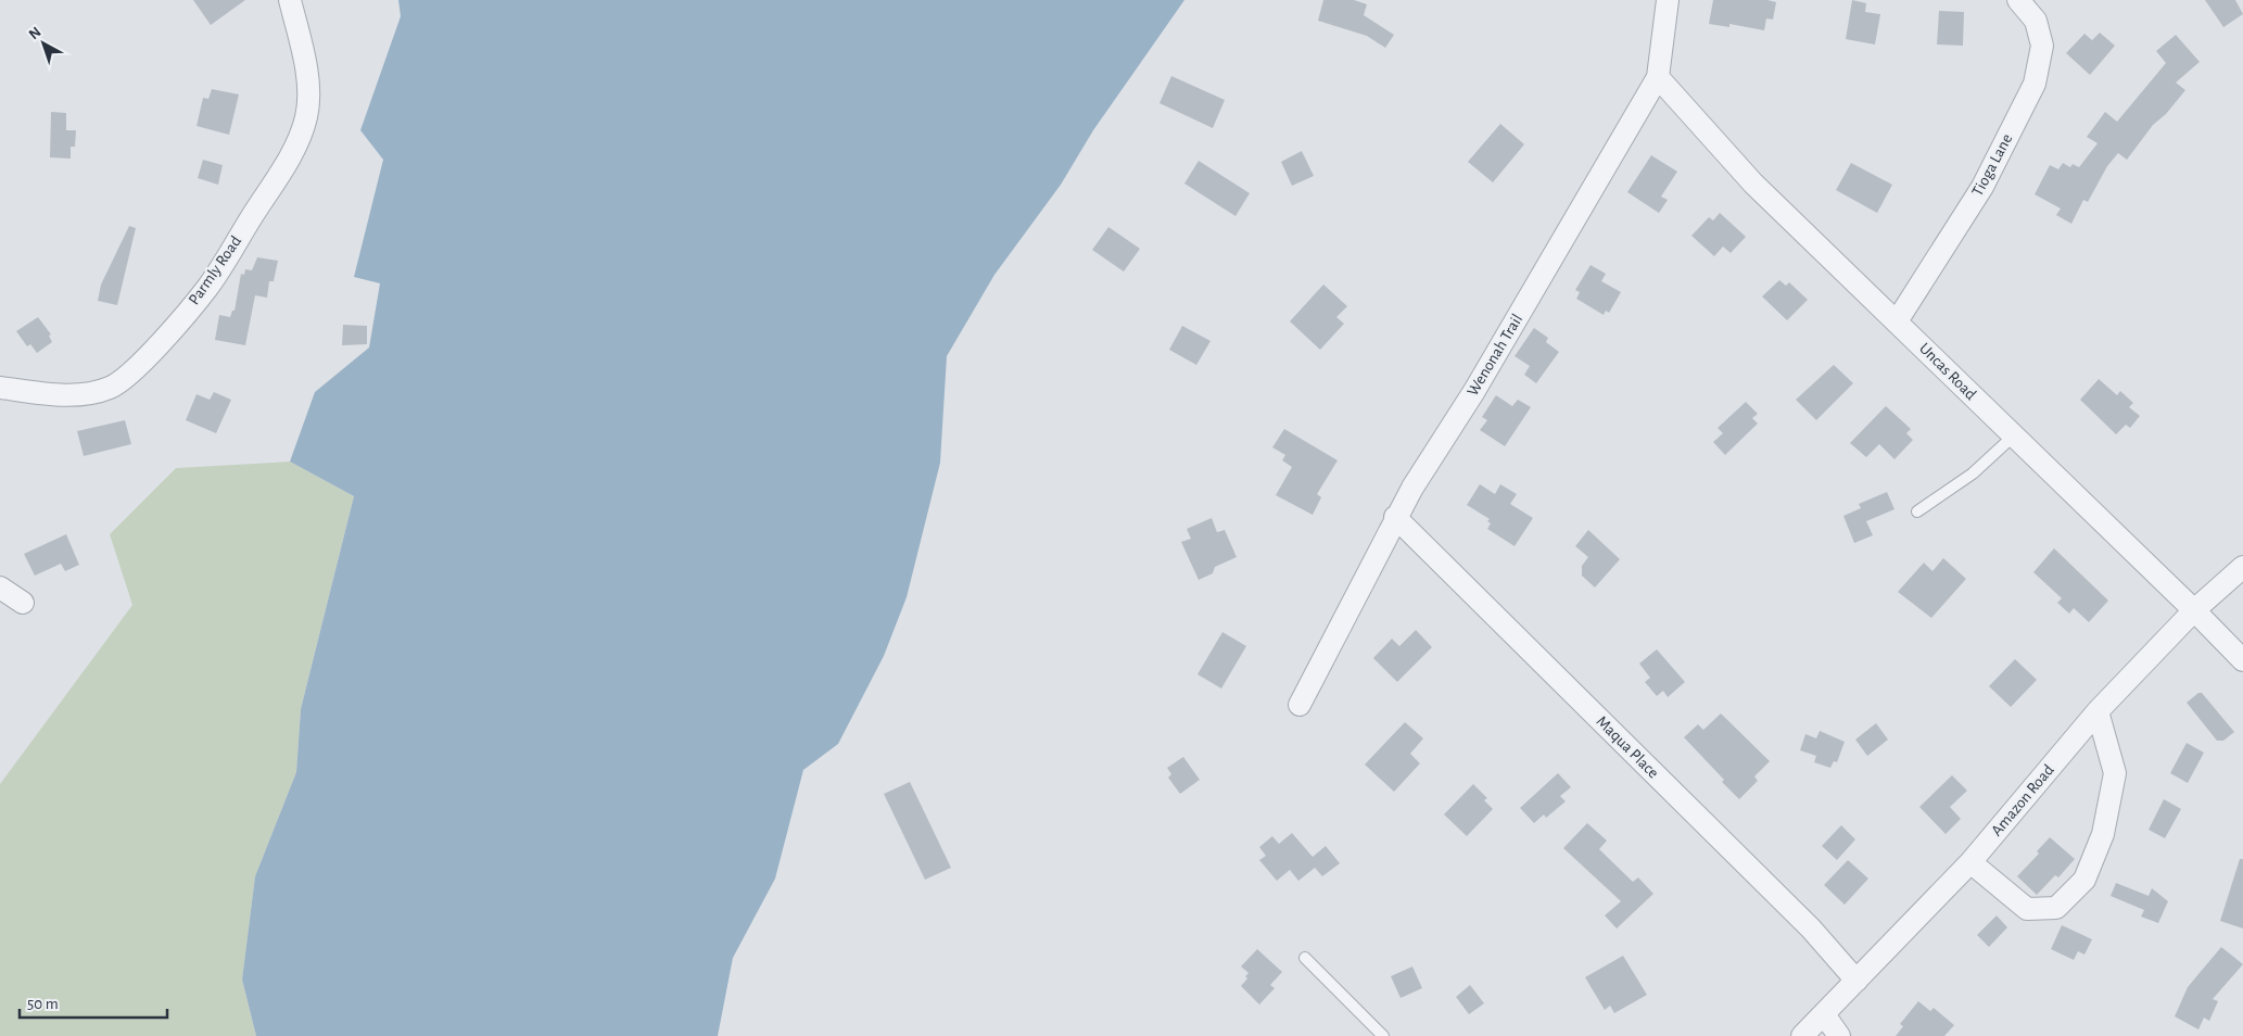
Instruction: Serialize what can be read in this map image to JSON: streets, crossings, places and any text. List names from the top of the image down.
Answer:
{
  "streets": {
    "street": [
      "Tioga Lane",
      "Parmly Road",
      "Wenonah Trail",
      "Uncas Road",
      "Maqua Place",
      "Amazon Road"
    ]
  },
  "crossings": [
    ["Tioga Lane", "Uncas Road"],
    ["Wenonah Trail", "Uncas Road"],
    ["Wenonah Trail", "Maqua Place"],
    ["Uncas Road", "Amazon Road"],
    ["Maqua Place", "Amazon Road"]
  ],
  "scale_bar": "50 m",
  "north": "top left"
}
